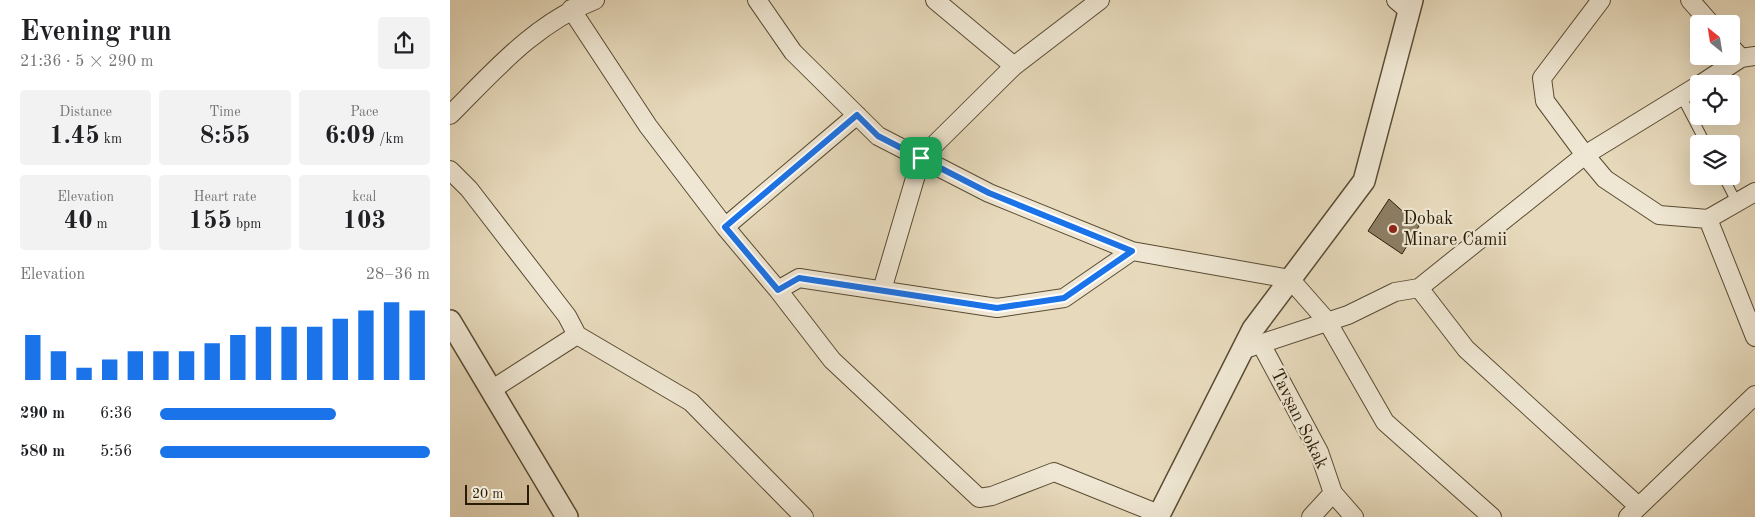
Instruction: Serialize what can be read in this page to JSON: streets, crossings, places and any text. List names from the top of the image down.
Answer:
{
  "streets": {
    "street": ["Tavşan Sokak"]
  },
  "places": ["Dobak Minare Camii"],
  "scale_bar": "20 m",
  "north": "top left",
  "page": {
    "heading": ["Evening run", "21:36 · 5 × 290 m"],
    "stats": [
      ["Distance", "1.45 km"],
      ["Time", "8:55"],
      ["Pace", "6:09 /km"],
      ["Elevation", "40 m"],
      ["Heart rate", "155 bpm"],
      ["kcal", "103"]
    ],
    "chart": ["Elevation", "28–36 m"],
    "list": [
      {
        "name": "290 m",
        "note": "6:36"
      },
      {
        "name": "580 m",
        "note": "5:56"
      }
    ],
    "scale": "20 m"
  }
}
